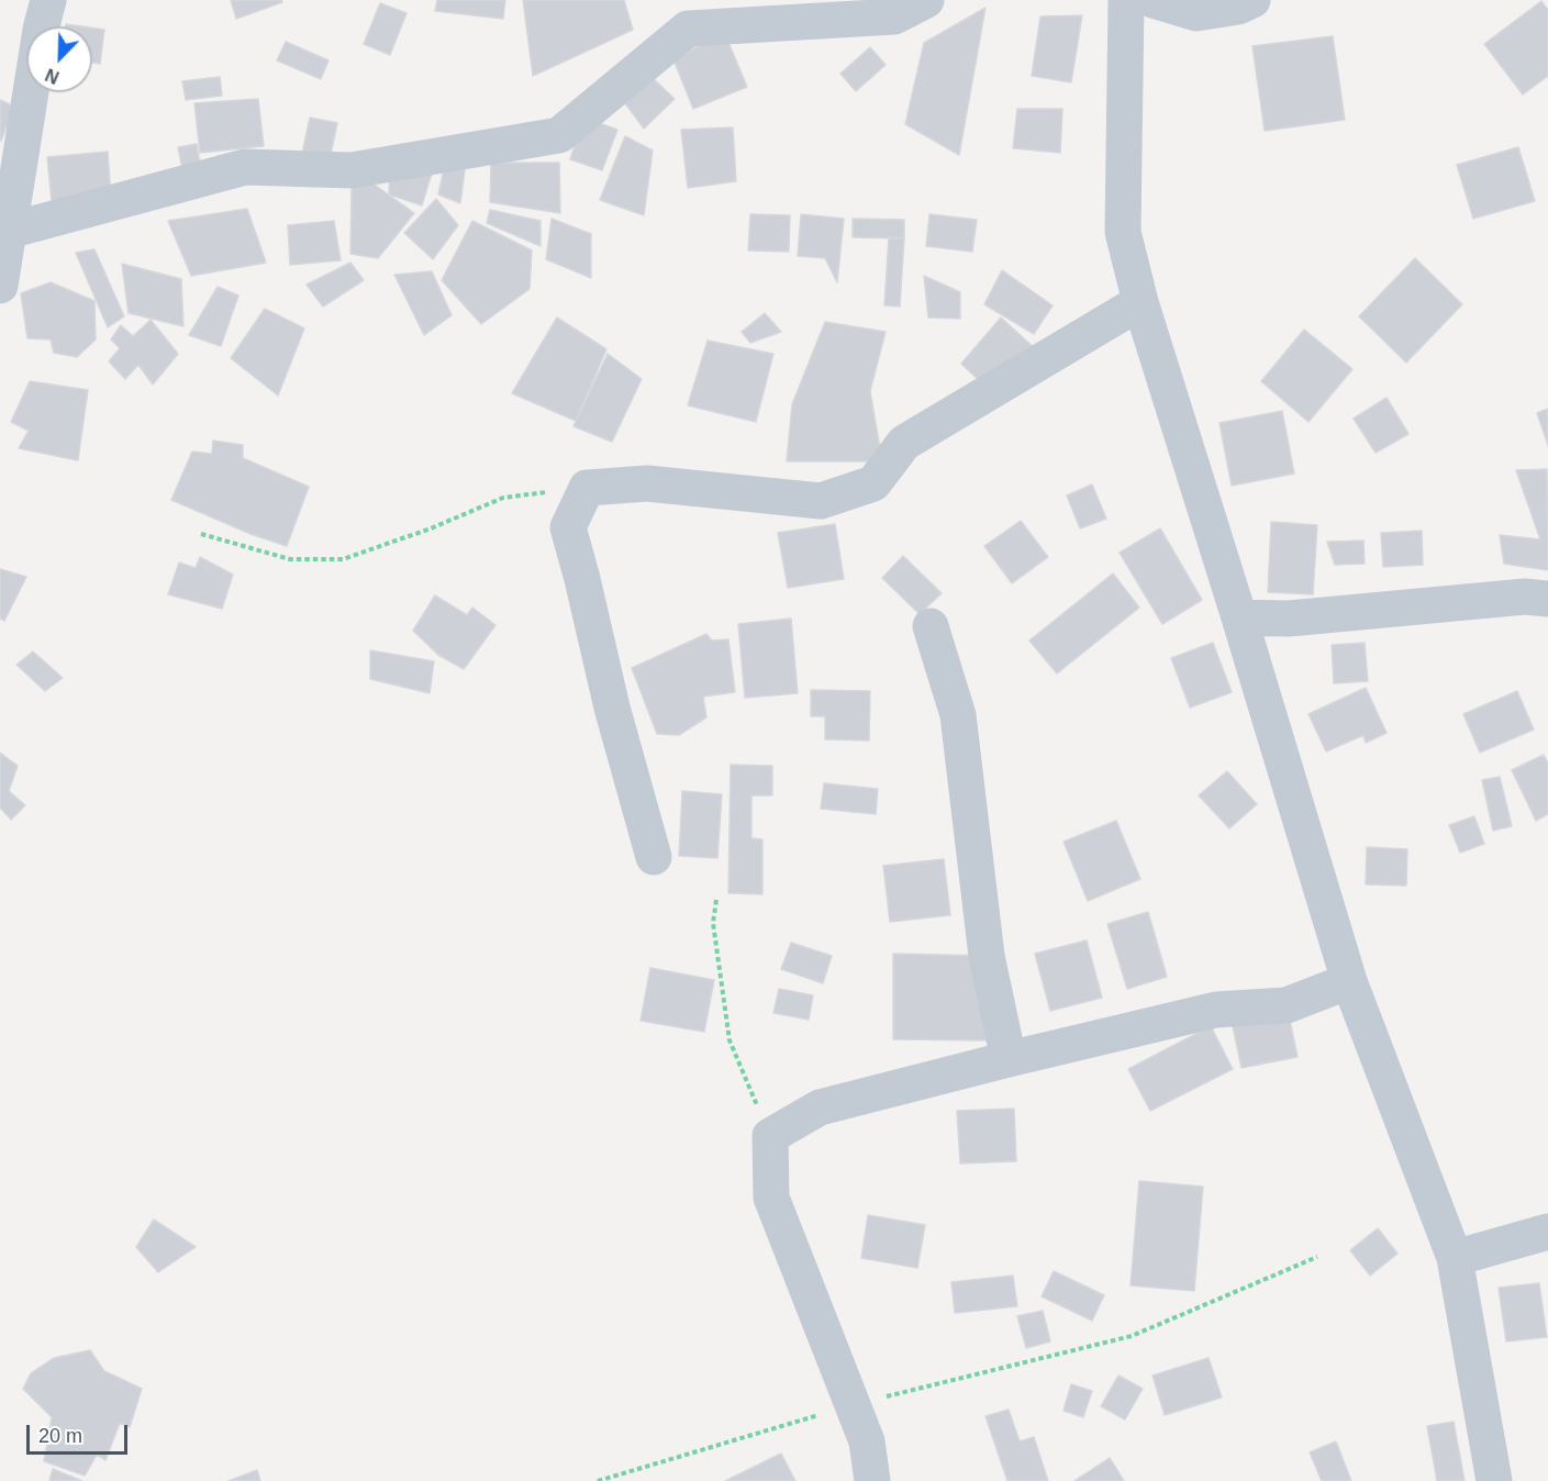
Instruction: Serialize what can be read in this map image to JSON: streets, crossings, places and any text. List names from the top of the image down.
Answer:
{
  "scale_bar": "20 m",
  "north": "bottom left"
}
